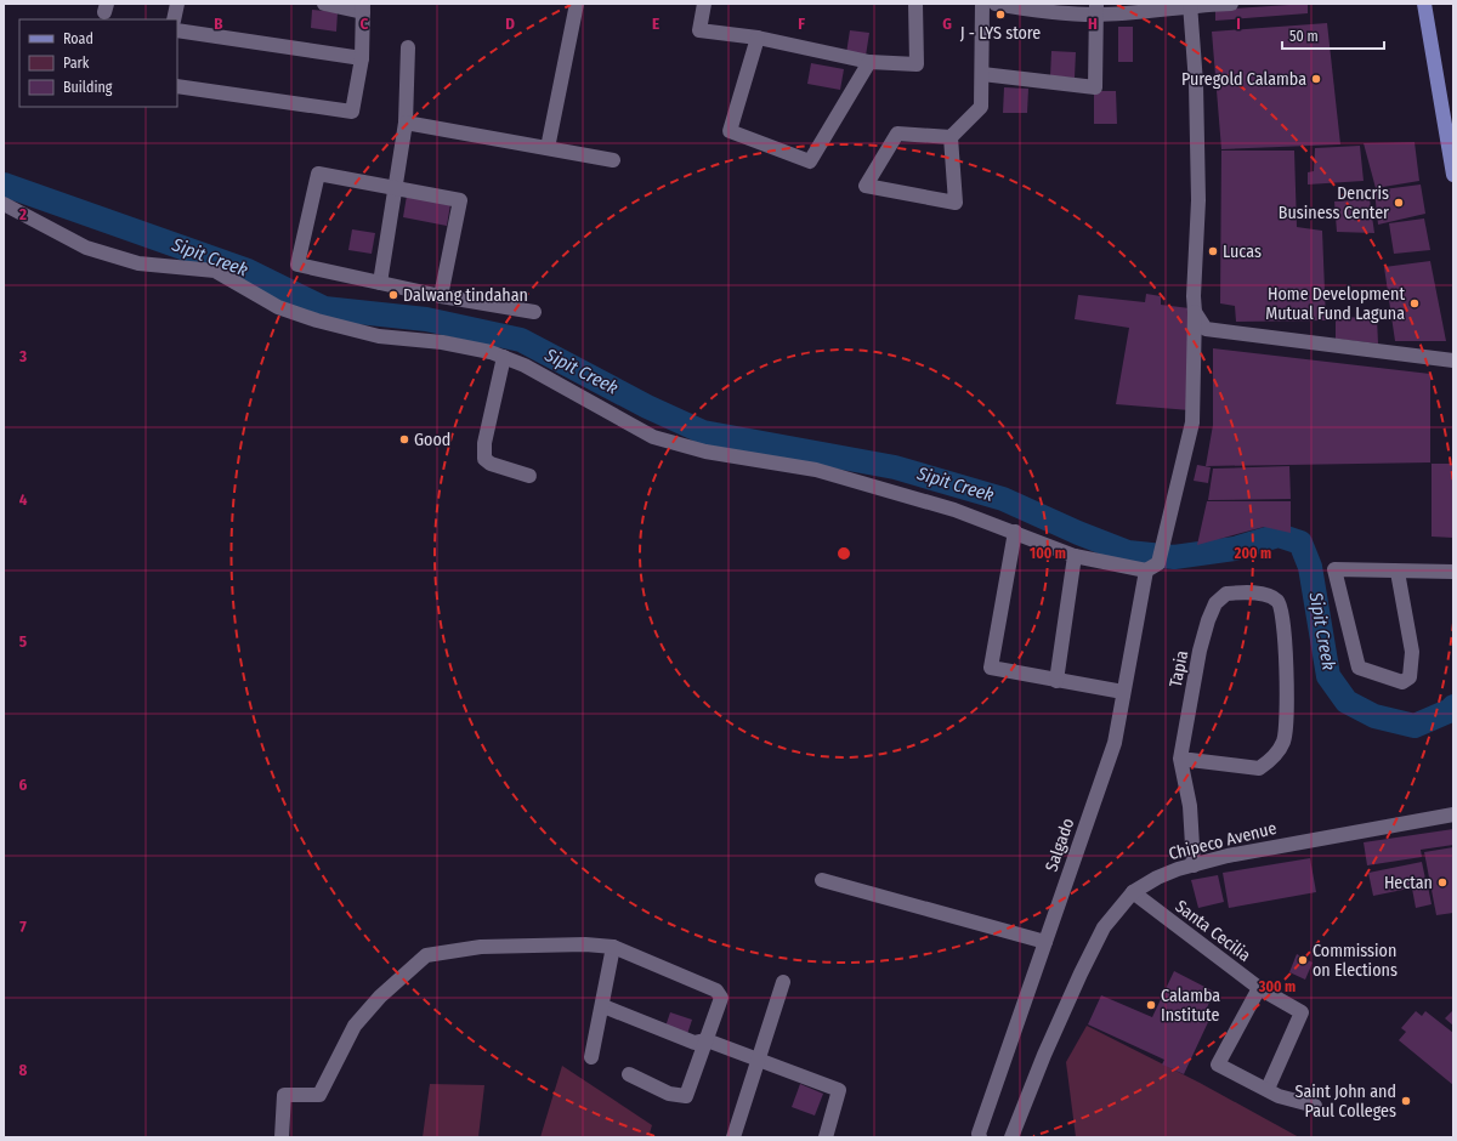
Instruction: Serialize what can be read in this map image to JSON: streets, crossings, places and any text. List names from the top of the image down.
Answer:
{
  "streets": {
    "street": [
      "Tapia",
      "Chipeco Avenue",
      "Salgado",
      "Santa Cecilia"
    ]
  },
  "crossings": [
    ["Tapia", "Chipeco Avenue"],
    ["Chipeco Avenue", "Santa Cecilia"]
  ],
  "water": ["Sipit Creek"],
  "places": [
    "J - LYS store",
    "Puregold Calamba",
    "Dencris Business Center",
    "Lucas",
    "Dalwang tindahan",
    "Home Development Mutual Fund Laguna",
    "Good",
    "Hectan",
    "Commission on Elections",
    "Calamba Institute",
    "Saint John and Paul Colleges"
  ],
  "legend": ["Road", "Park", "Building"],
  "scale_bar": "50 m",
  "grid": {
    "columns": [
      "B",
      "C",
      "D",
      "E",
      "F",
      "G",
      "H",
      "I"
    ],
    "rows": [
      "2",
      "3",
      "4",
      "5",
      "6",
      "7",
      "8"
    ]
  },
  "rings": ["100 m", "200 m", "300 m"]
}
